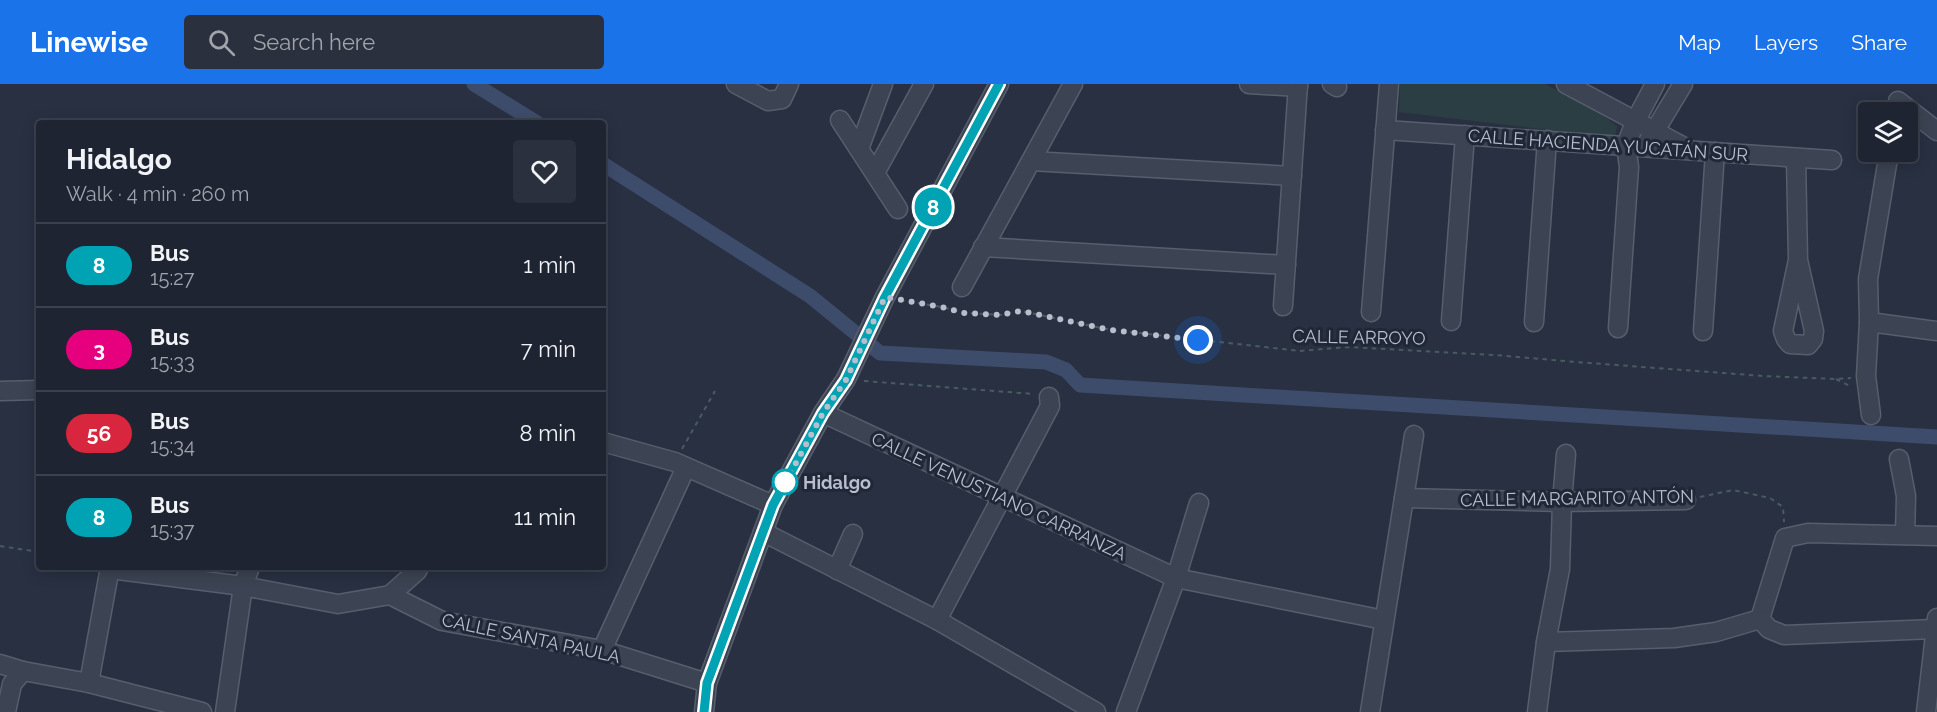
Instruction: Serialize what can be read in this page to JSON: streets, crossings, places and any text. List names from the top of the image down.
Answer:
{
  "streets": {
    "street": [
      "CALLE HACIENDA YUCATÁN SUR",
      "CALLE VENUSTIANO CARRANZA",
      "CALLE MARGARITO ANTÓN",
      "CALLE SANTA PAULA"
    ],
    "path": ["CALLE ARROYO"]
  },
  "places": ["Hidalgo"],
  "lines": ["bus line 8"],
  "page": {
    "header": "Linewise",
    "search": "Search here",
    "nav": ["Map", "Layers", "Share"],
    "on_map": "8",
    "heading": ["Hidalgo", "Walk · 4 min · 260 m"],
    "list": [
      {
        "mark": "8",
        "name": "Bus",
        "note": "15:27",
        "value": "1 min"
      },
      {
        "mark": "3",
        "name": "Bus",
        "note": "15:33",
        "value": "7 min"
      },
      {
        "mark": "56",
        "name": "Bus",
        "note": "15:34",
        "value": "8 min"
      },
      {
        "mark": "8",
        "name": "Bus",
        "note": "15:37",
        "value": "11 min"
      }
    ]
  }
}
